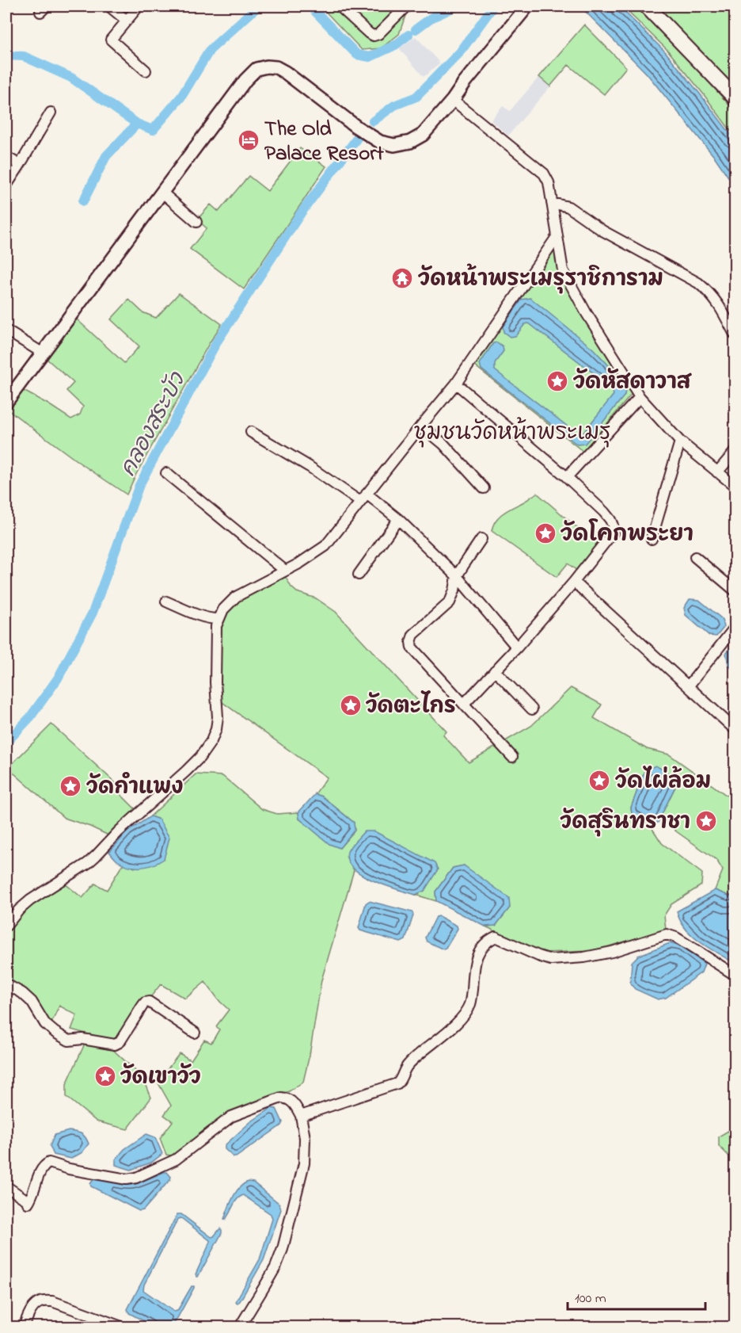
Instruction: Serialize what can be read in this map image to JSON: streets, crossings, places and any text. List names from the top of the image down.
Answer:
{
  "districts": ["ชุมชนวัดหน้าพระเมรุ"],
  "water": ["คลองสระบัว"],
  "places": {
    "hotel": ["The Old Palace Resort"],
    "temple": ["วัดหน้าพระเมรุราชิการาม"],
    "place": [
      "วัดหัสดาวาส",
      "วัดโคกพระยา",
      "วัดตะไกร",
      "วัดไผ่ล้อม",
      "วัดกำแพง",
      "วัดสุรินทราชา",
      "วัดเขาวัว"
    ]
  },
  "scale_bar": "100 m"
}
